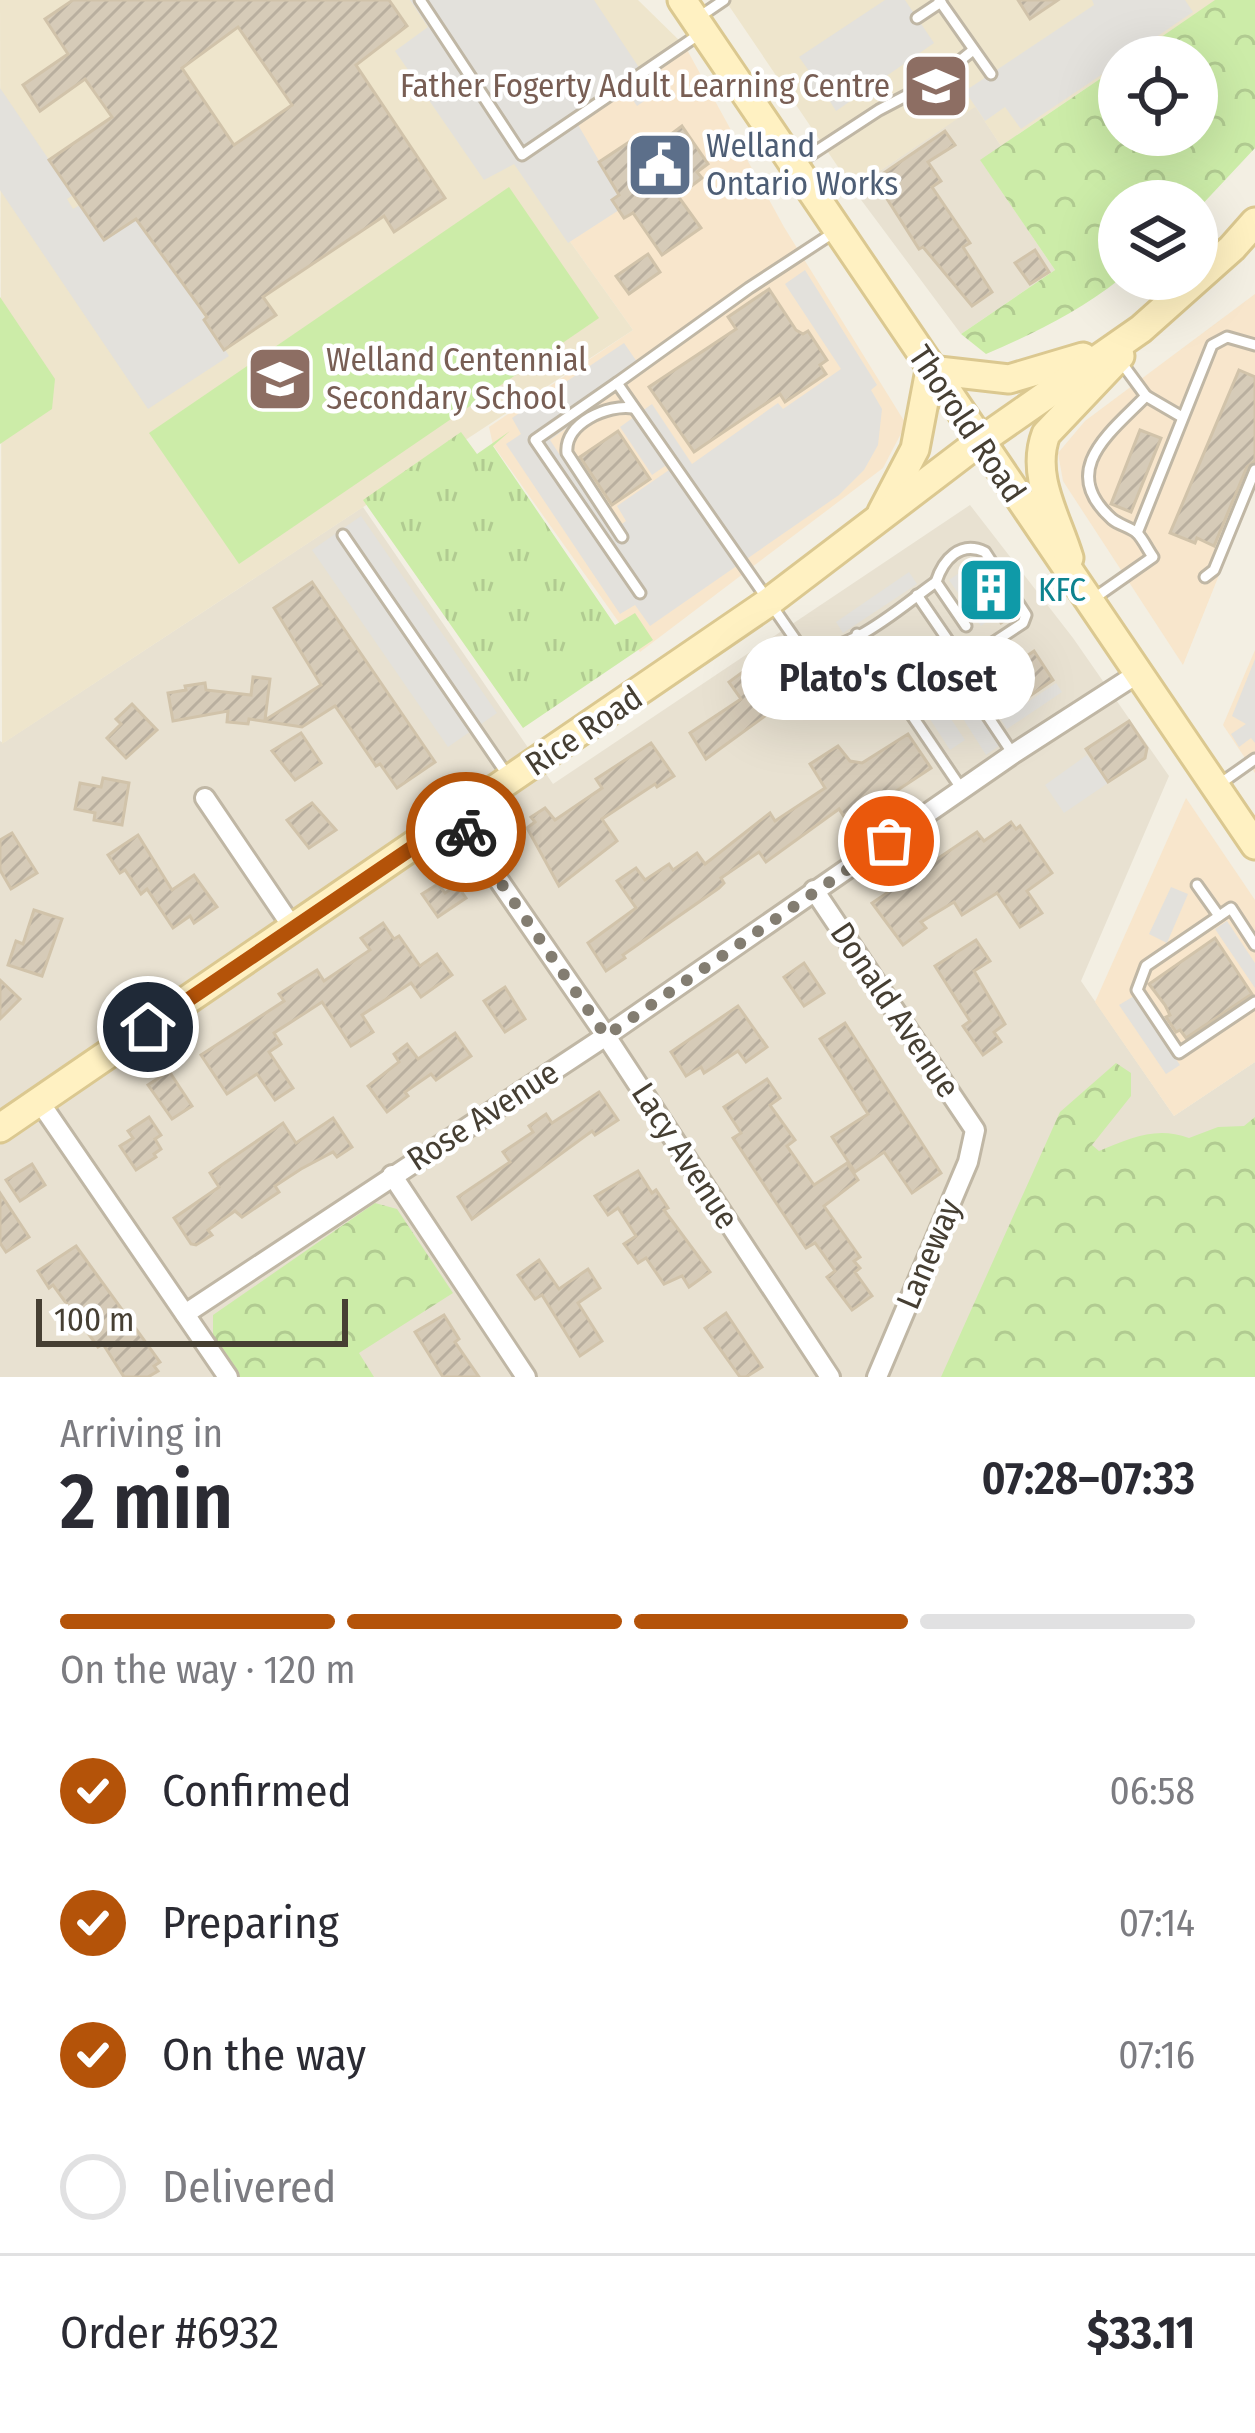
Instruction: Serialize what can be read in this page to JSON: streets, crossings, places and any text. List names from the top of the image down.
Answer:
{
  "streets": {
    "main road": ["Thorold Road", "Rice Road"],
    "street": [
      "Donald Avenue",
      "Rose Avenue",
      "Lacy Avenue",
      "Laneway"
    ]
  },
  "crossings": [
    ["Thorold Road", "Rice Road"],
    ["Thorold Road", "Rose Avenue"],
    ["Rice Road", "Lacy Avenue"],
    ["Donald Avenue", "Rose Avenue"],
    ["Donald Avenue", "Laneway"],
    ["Rose Avenue", "Lacy Avenue"]
  ],
  "places": {
    "school or university": ["Father Fogerty Adult Learning Centre", "Welland Centennial Secondary School"],
    "public building": ["Welland Ontario Works"],
    "building": ["KFC"],
    "other": ["Plato's Closet"]
  },
  "scale_bar": "100 m",
  "page": {
    "bubble": "Plato's Closet",
    "scale": "100 m",
    "heading": ["2 min", "Arriving in", "07:28–07:33"],
    "panel": ["Order #6932", "$33.11"],
    "bar": "On the way · 120 m",
    "list": [
      ["Confirmed", "06:58"],
      ["Preparing", "07:14"],
      ["On the way", "07:16"],
      "Delivered"
    ]
  }
}
